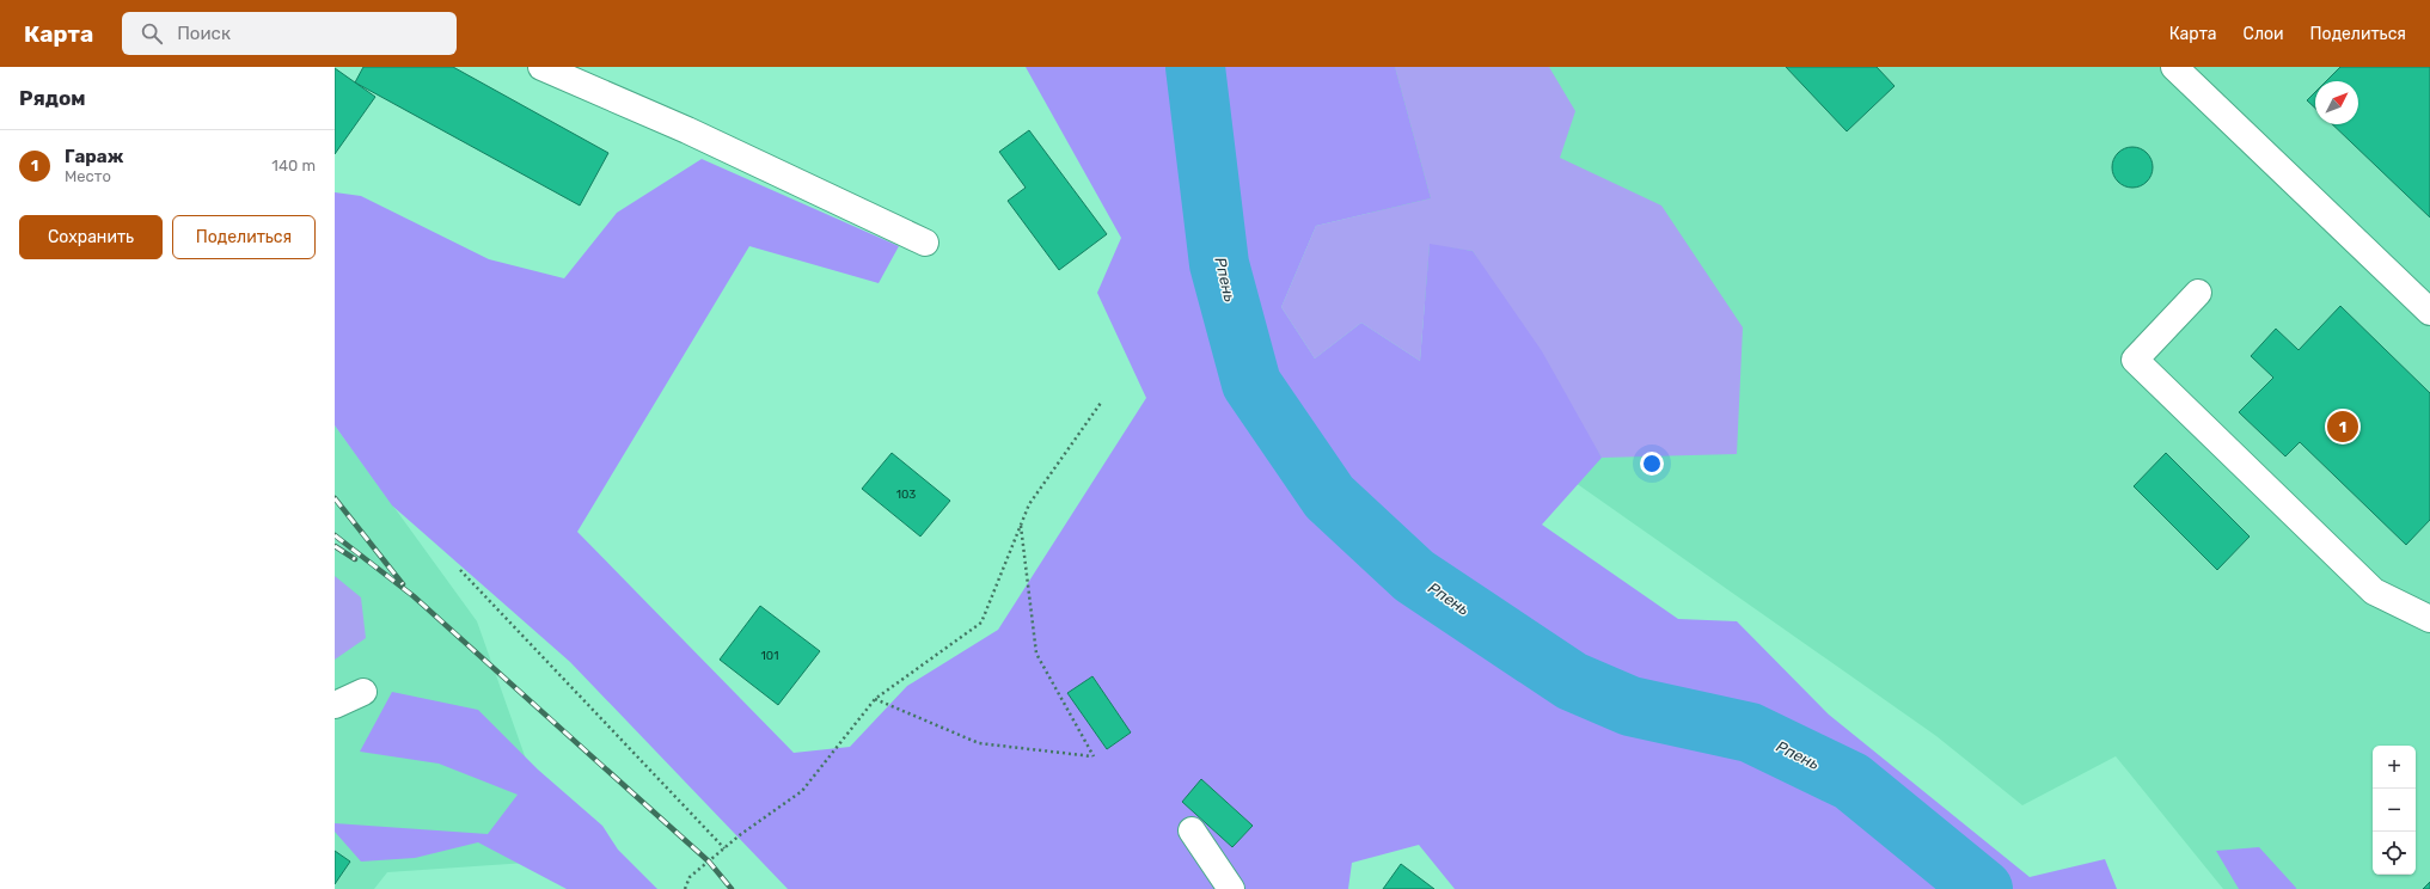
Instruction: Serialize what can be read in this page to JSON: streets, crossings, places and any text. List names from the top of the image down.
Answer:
{
  "water": ["Рпень"],
  "house_numbers": ["103", "101"],
  "north": "top right",
  "page": {
    "header": "Карта",
    "search": "Поиск",
    "nav": ["Карта", "Слои", "Поделиться"],
    "heading": "Рядом",
    "list": [
      {
        "mark": "1",
        "name": "Гараж",
        "note": "Место",
        "value": "140 m"
      }
    ],
    "buttons": ["Сохранить", "Поделиться"],
    "pins": "1",
    "map_buttons": ["+", "−"]
  }
}
